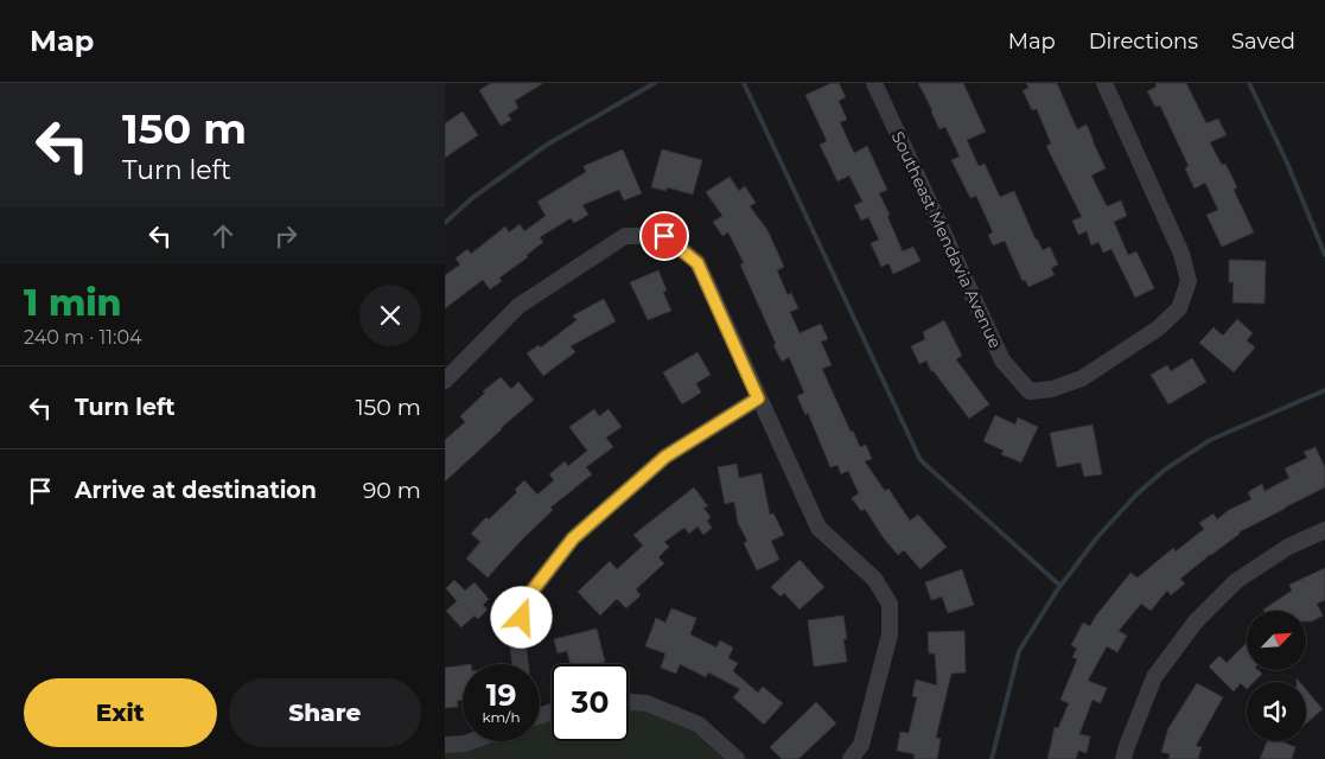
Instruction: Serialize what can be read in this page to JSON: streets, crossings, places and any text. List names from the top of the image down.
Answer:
{
  "streets": {
    "street": ["Southeast Mendavia Avenue"]
  },
  "north": "top right",
  "page": {
    "header": "Map",
    "nav": ["Map", "Directions", "Saved"],
    "turn": ["150 m", "Turn left"],
    "heading": ["1 min", "240 m · 11:04"],
    "list": [
      {
        "name": "Turn left",
        "value": "150 m"
      },
      {
        "name": "Arrive at destination",
        "value": "90 m"
      }
    ],
    "speed": "19 km/h",
    "limit": "30",
    "buttons": ["Exit", "Share"]
  }
}
